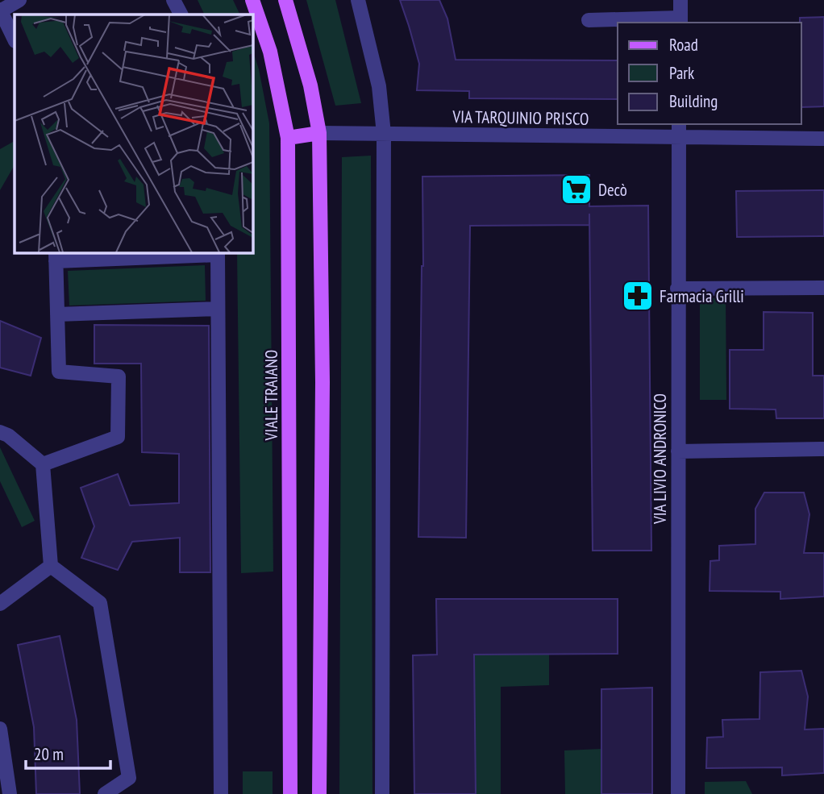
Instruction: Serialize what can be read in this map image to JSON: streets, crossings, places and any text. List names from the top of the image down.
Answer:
{
  "streets": {
    "main road": ["VIALE TRAIANO"],
    "street": ["VIA TARQUINIO PRISCO", "VIA LIVIO ANDRONICO"]
  },
  "crossings": [
    ["VIA TARQUINIO PRISCO", "VIA LIVIO ANDRONICO"]
  ],
  "places": {
    "supermarket": ["Decò"],
    "pharmacy": ["Farmacia Grilli"]
  },
  "legend": ["Road", "Park", "Building"],
  "scale_bar": "20 m"
}
